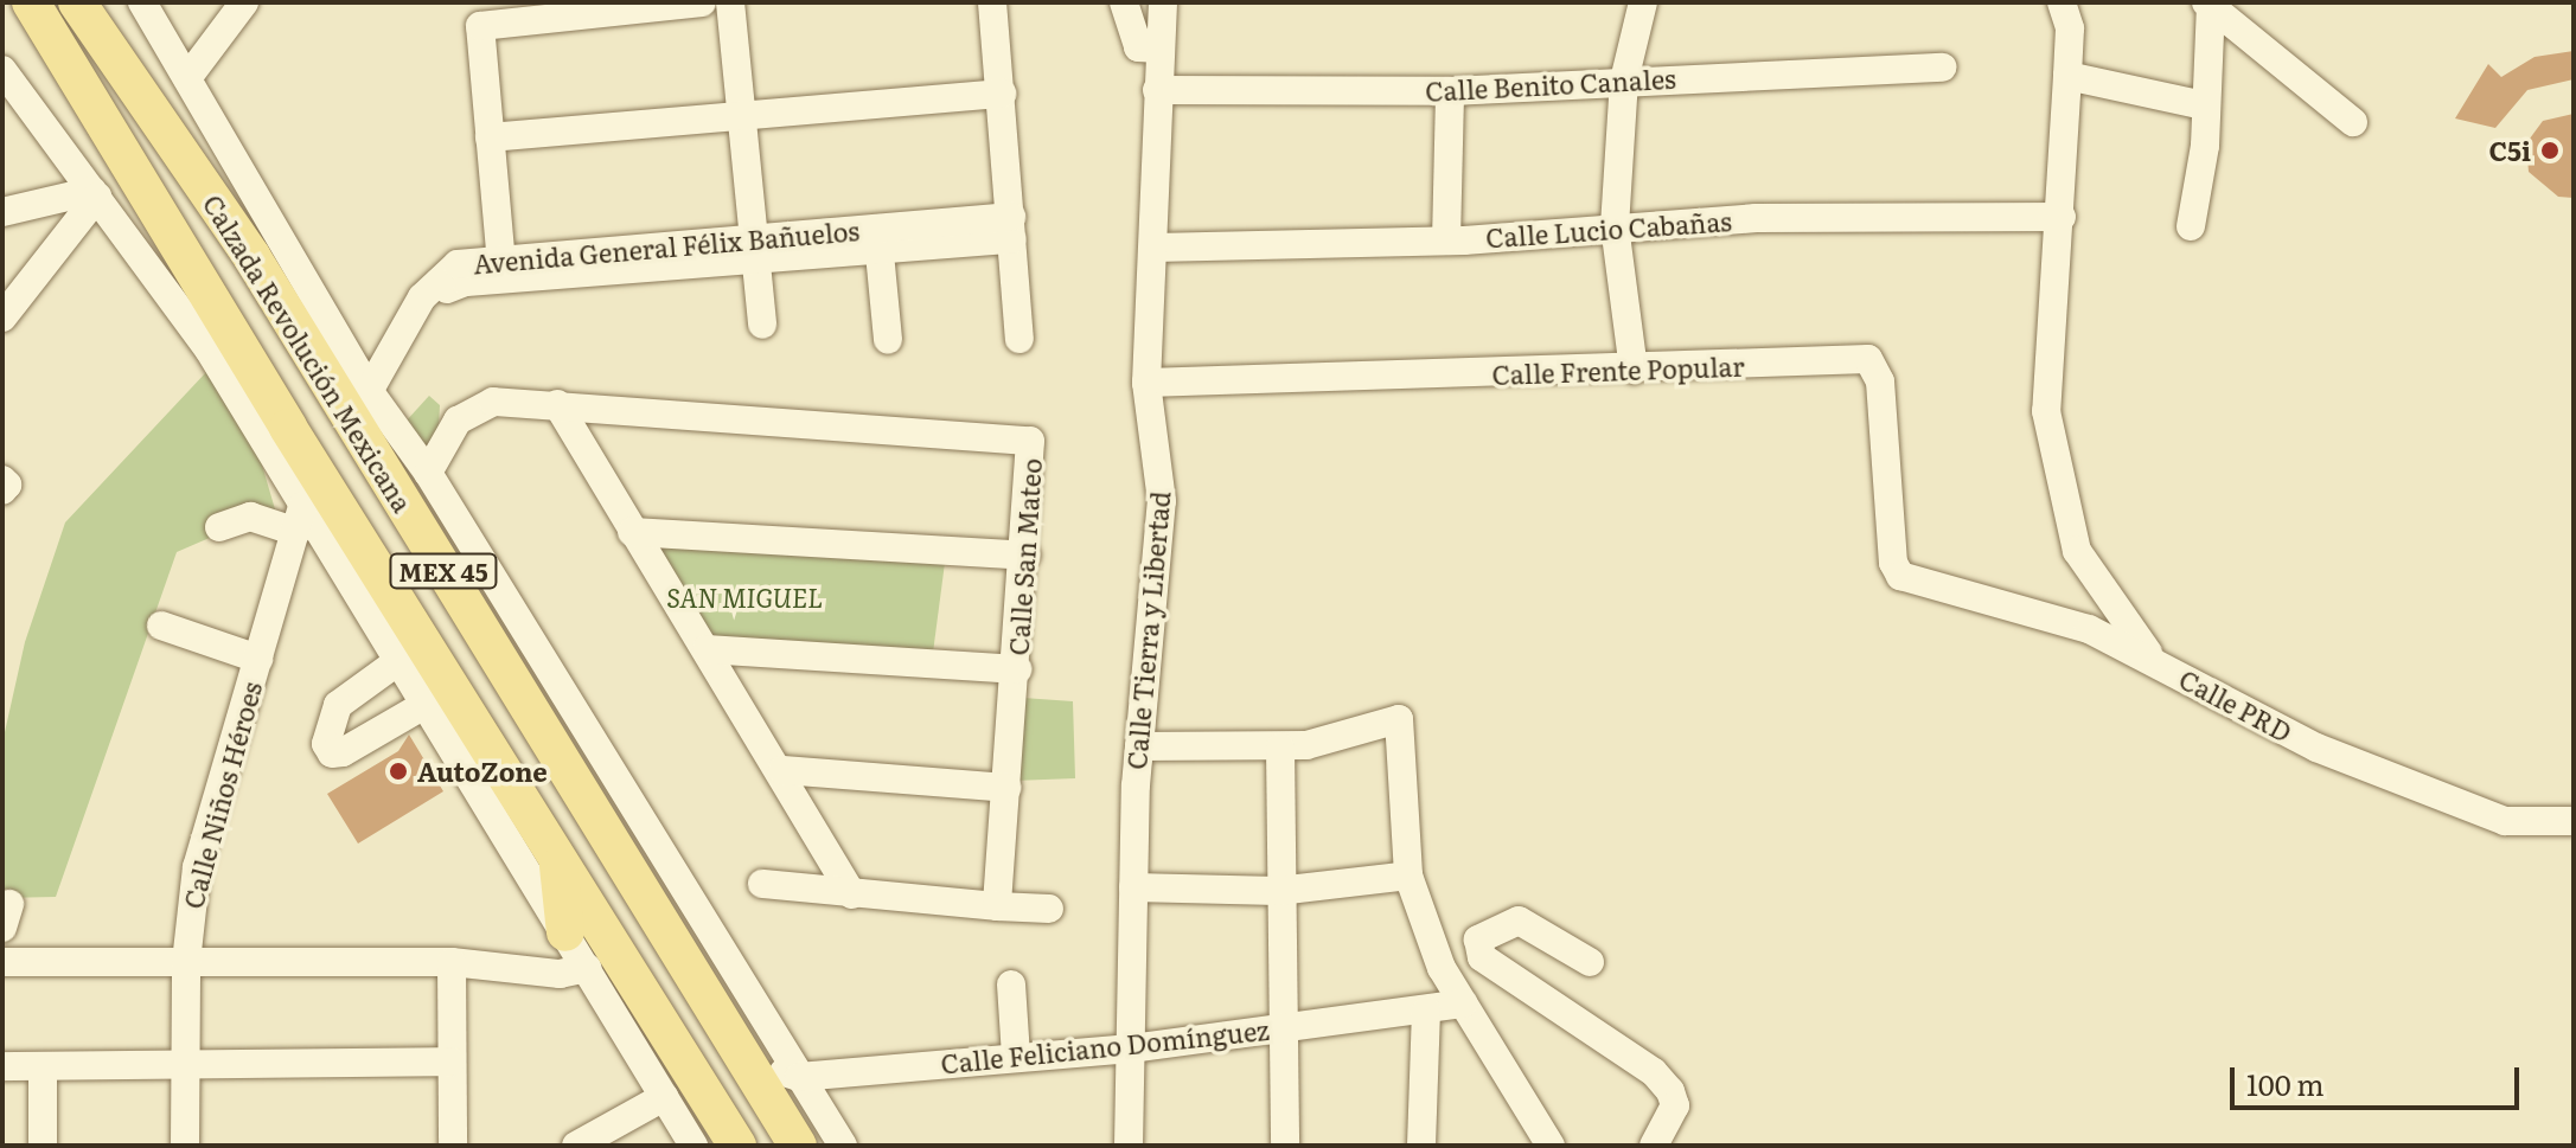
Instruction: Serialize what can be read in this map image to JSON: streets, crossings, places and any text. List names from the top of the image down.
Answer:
{
  "streets": {
    "main road": ["Calzada Revolución Mexicana", "MEX 45"],
    "street": [
      "Calle Benito Canales",
      "Calle Lucio Cabañas",
      "Avenida General Félix Bañuelos",
      "Calle Frente Popular",
      "Calle San Mateo",
      "Calle Tierra y Libertad",
      "Calle PRD",
      "Calle Niños Héroes",
      "Calle Feliciano Domínguez"
    ]
  },
  "crossings": [
    ["Calle Benito Canales", "Calle Tierra y Libertad"],
    ["Calle Lucio Cabañas", "Calle Tierra y Libertad"],
    ["Avenida General Félix Bañuelos", "Calzada Revolución Mexicana"],
    ["Calzada Revolución Mexicana", "Calle Feliciano Domínguez"],
    ["Calle Frente Popular", "Calle Tierra y Libertad"],
    ["Calle Frente Popular", "Calle PRD"],
    ["Calle Tierra y Libertad", "Calle Feliciano Domínguez"]
  ],
  "parks": ["SAN MIGUEL"],
  "places": ["C5i", "AutoZone"],
  "scale_bar": "100 m"
}
